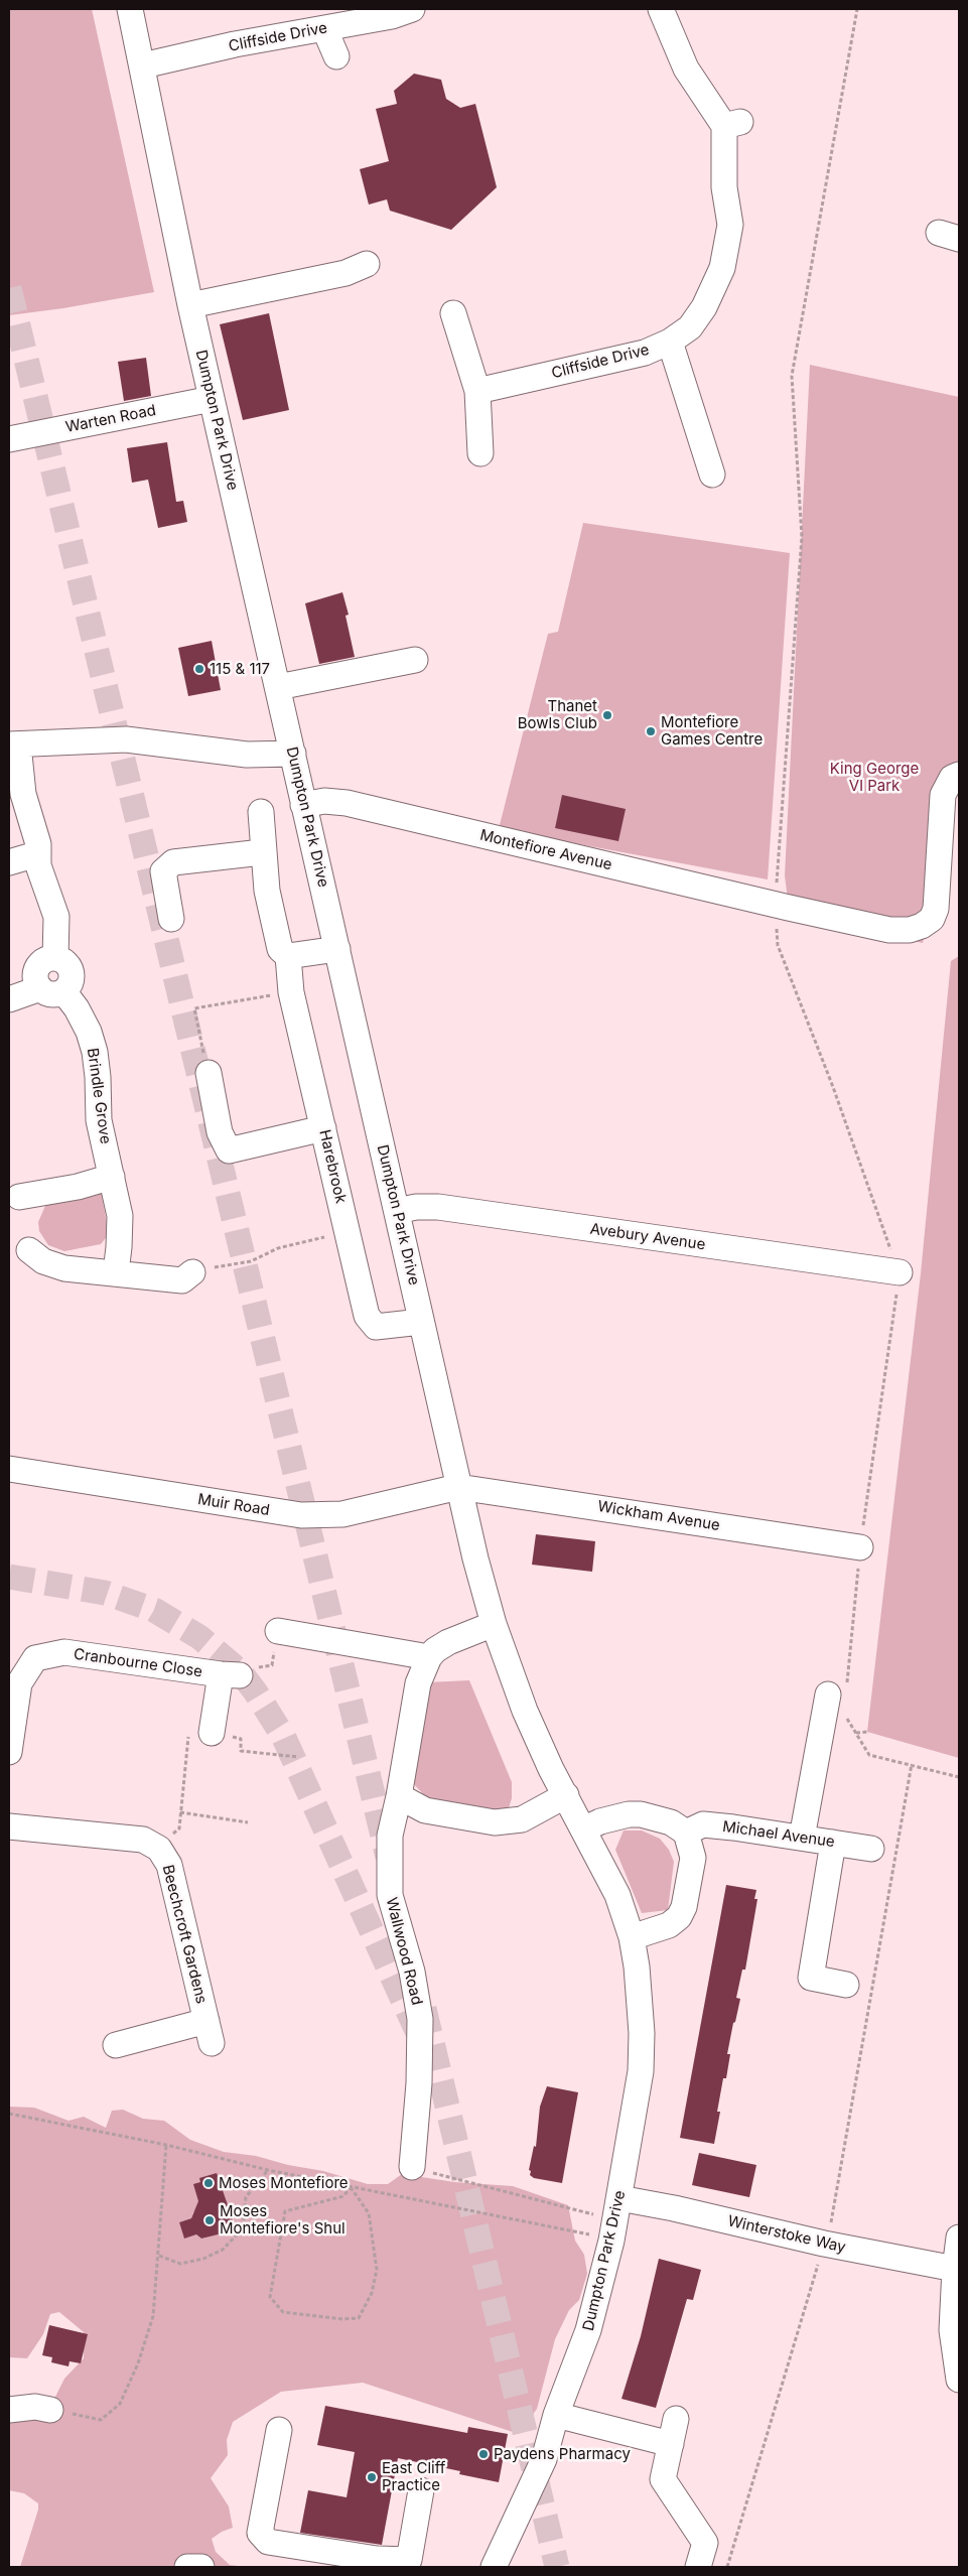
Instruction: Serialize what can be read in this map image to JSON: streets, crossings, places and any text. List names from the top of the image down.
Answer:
{
  "streets": {
    "street": [
      "Cliffside Drive",
      "Warten Road",
      "Dumpton Park Drive",
      "Montefiore Avenue",
      "Brindle Grove",
      "Harebrook",
      "Avebury Avenue",
      "Muir Road",
      "Wickham Avenue",
      "Cranbourne Close",
      "Michael Avenue",
      "Beechcroft Gardens",
      "Wallwood Road",
      "Winterstoke Way"
    ]
  },
  "crossings": [
    ["Cliffside Drive", "Dumpton Park Drive"],
    ["Warten Road", "Dumpton Park Drive"],
    ["Dumpton Park Drive", "Montefiore Avenue"],
    ["Dumpton Park Drive", "Harebrook"],
    ["Dumpton Park Drive", "Avebury Avenue"],
    ["Dumpton Park Drive", "Muir Road"],
    ["Dumpton Park Drive", "Wickham Avenue"],
    ["Dumpton Park Drive", "Winterstoke Way"],
    ["Muir Road", "Wickham Avenue"]
  ],
  "parks": ["King George Ⅵ Park"],
  "places": [
    "115 & 117",
    "Thanet Bowls Club",
    "Montefiore Games Centre",
    "Moses Montefiore",
    "Moses Montefiore's Shul",
    "Paydens Pharmacy",
    "East Cliff Practice"
  ]
}
